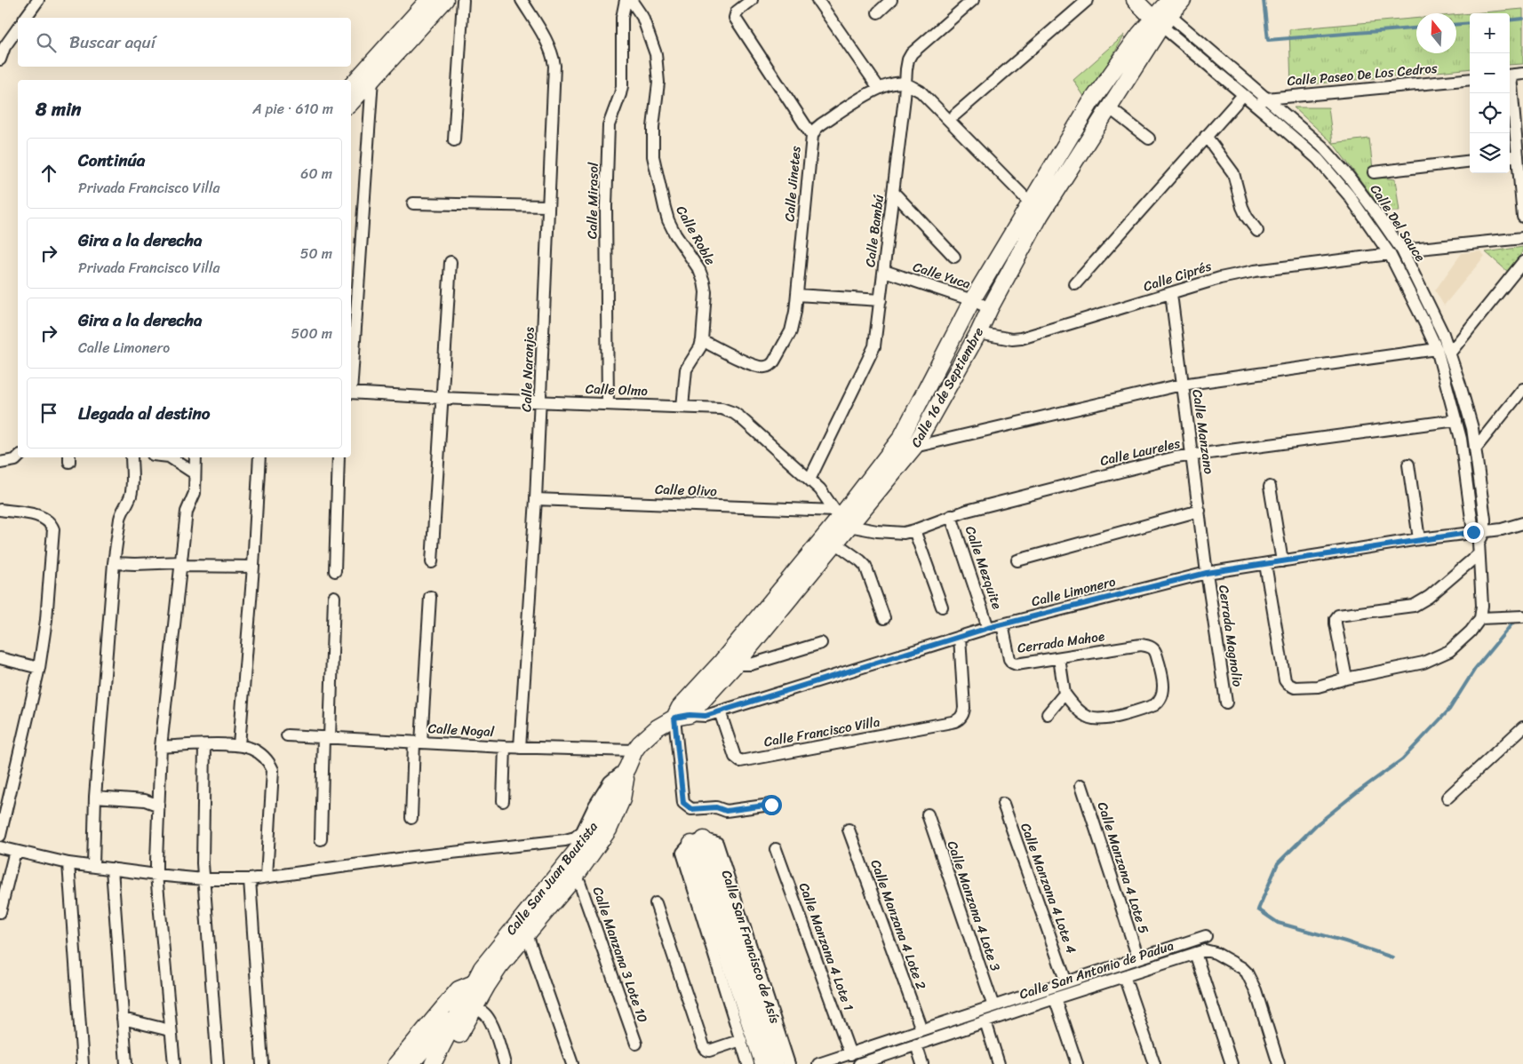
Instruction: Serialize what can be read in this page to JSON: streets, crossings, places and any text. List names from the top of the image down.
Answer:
{
  "streets": {
    "main road": ["Calle 16 de Septiembre", "Calle San Juan Bautista", "Calle San Francisco de Asís"],
    "street": [
      "Calle Paseo De Los Cedros",
      "Calle Jinetes",
      "Calle Mirasol",
      "Calle Del Sauce",
      "Calle Bambú",
      "Calle Roble",
      "Calle Yuca",
      "Calle Ciprés",
      "Calle Naranjos",
      "Calle Olmo",
      "Calle Manzano",
      "Calle Laureles",
      "Calle Olivo",
      "Calle Mezquite",
      "Calle Limonero",
      "Cerrada Magnolio",
      "Cerrada Mahoe",
      "Calle Nogal",
      "Calle Francisco Villa",
      "Calle Manzana 4 Lote 5",
      "Calle Manzana 4 Lote 4",
      "Calle Manzana 4 Lote 3",
      "Calle Manzana 4 Lote 2",
      "Calle Manzana 4 Lote 1",
      "Calle Manzana 3 Lote 10",
      "Calle San Antonio de Padua"
    ]
  },
  "crossings": [
    ["Calle Paseo De Los Cedros", "Calle Del Sauce"],
    ["Calle Jinetes", "Calle Roble"],
    ["Calle Mirasol", "Calle Olmo"],
    ["Calle Del Sauce", "Calle Ciprés"],
    ["Calle Del Sauce", "Calle 16 de Septiembre"],
    ["Calle Del Sauce", "Calle Laureles"],
    ["Calle Del Sauce", "Calle Limonero"],
    ["Calle Bambú", "Calle Yuca"],
    ["Calle Bambú", "Calle Olmo"],
    ["Calle Roble", "Calle Olmo"],
    ["Calle Yuca", "Calle 16 de Septiembre"],
    ["Calle Ciprés", "Calle 16 de Septiembre"],
    ["Calle Ciprés", "Calle Manzano"],
    ["Calle Naranjos", "Calle Olmo"],
    ["Calle Naranjos", "Calle Olivo"],
    ["Calle Naranjos", "Calle Nogal"],
    ["Calle 16 de Septiembre", "Calle Olmo"],
    ["Calle 16 de Septiembre", "Calle Laureles"],
    ["Calle 16 de Septiembre", "Calle Olivo"],
    ["Calle 16 de Septiembre", "Calle Limonero"],
    ["Calle 16 de Septiembre", "Calle Nogal"],
    ["Calle 16 de Septiembre", "Calle San Juan Bautista"],
    ["Calle Olmo", "Calle Laureles"],
    ["Calle Olmo", "Calle Olivo"],
    ["Calle Manzano", "Calle Laureles"],
    ["Calle Manzano", "Calle Limonero"],
    ["Calle Manzano", "Cerrada Magnolio"],
    ["Calle Laureles", "Calle Olivo"],
    ["Calle Laureles", "Calle Mezquite"],
    ["Calle Mezquite", "Calle Limonero"],
    ["Calle Limonero", "Cerrada Magnolio"],
    ["Calle Limonero", "Cerrada Mahoe"],
    ["Calle Limonero", "Calle Francisco Villa"],
    ["Calle Manzana 4 Lote 5", "Calle San Antonio de Padua"],
    ["Calle San Juan Bautista", "Calle Manzana 3 Lote 10"],
    ["Calle Manzana 4 Lote 4", "Calle San Antonio de Padua"],
    ["Calle Manzana 4 Lote 3", "Calle San Antonio de Padua"],
    ["Calle Manzana 4 Lote 2", "Calle San Antonio de Padua"],
    ["Calle Manzana 4 Lote 1", "Calle San Antonio de Padua"]
  ],
  "north": "top",
  "page": {
    "map_buttons": ["+", "−"],
    "search": "Buscar aquí",
    "heading": ["8 min", "A pie · 610 m"],
    "list": [
      ["Continúa", "Privada Francisco Villa", "60 m"],
      ["Gira a la derecha", "Privada Francisco Villa", "50 m"],
      ["Gira a la derecha", "Calle Limonero", "500 m"],
      "Llegada al destino"
    ]
  }
}
